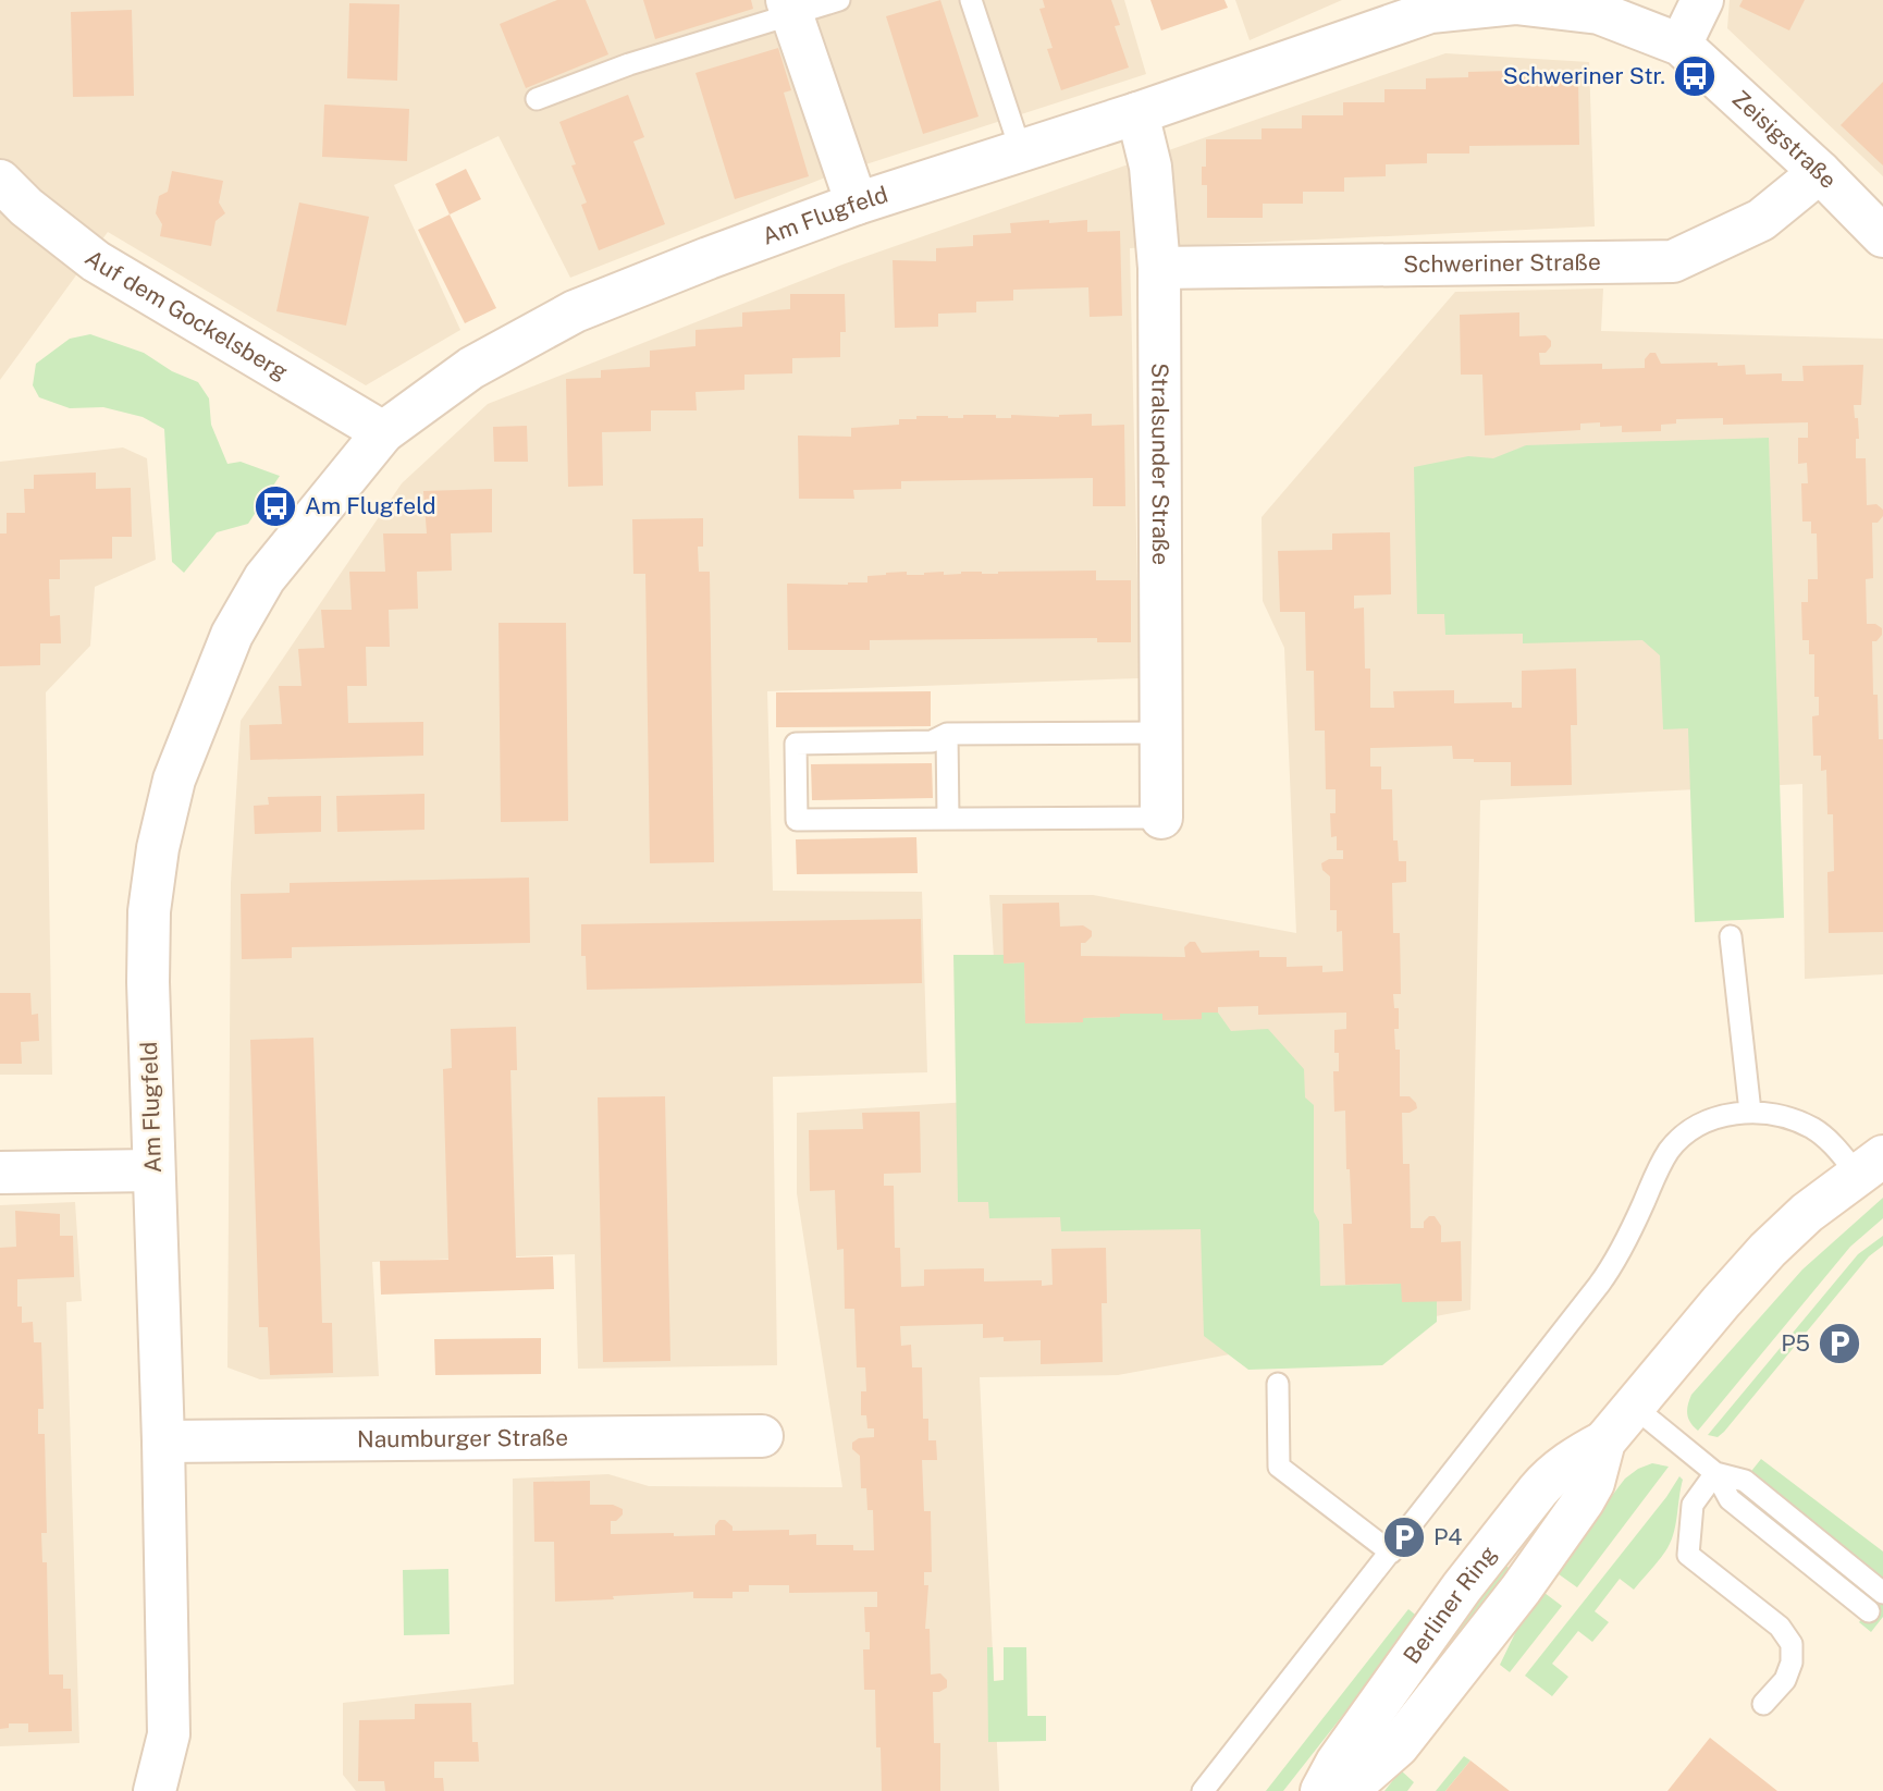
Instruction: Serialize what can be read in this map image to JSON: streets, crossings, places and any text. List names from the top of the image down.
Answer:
{
  "streets": {
    "street": [
      "Zeisigstraße",
      "Am Flugfeld",
      "Schweriner Straße",
      "Auf dem Gockelsberg",
      "Stralsunder Straße",
      "Naumburger Straße",
      "Berliner Ring"
    ]
  },
  "crossings": [
    ["Zeisigstraße", "Am Flugfeld"],
    ["Zeisigstraße", "Schweriner Straße"],
    ["Am Flugfeld", "Auf dem Gockelsberg"],
    ["Am Flugfeld", "Stralsunder Straße"],
    ["Am Flugfeld", "Naumburger Straße"],
    ["Schweriner Straße", "Stralsunder Straße"]
  ],
  "places": {
    "bus stop": ["Schweriner Str.", "Am Flugfeld"],
    "parking": ["P5", "P4"]
  }
}
